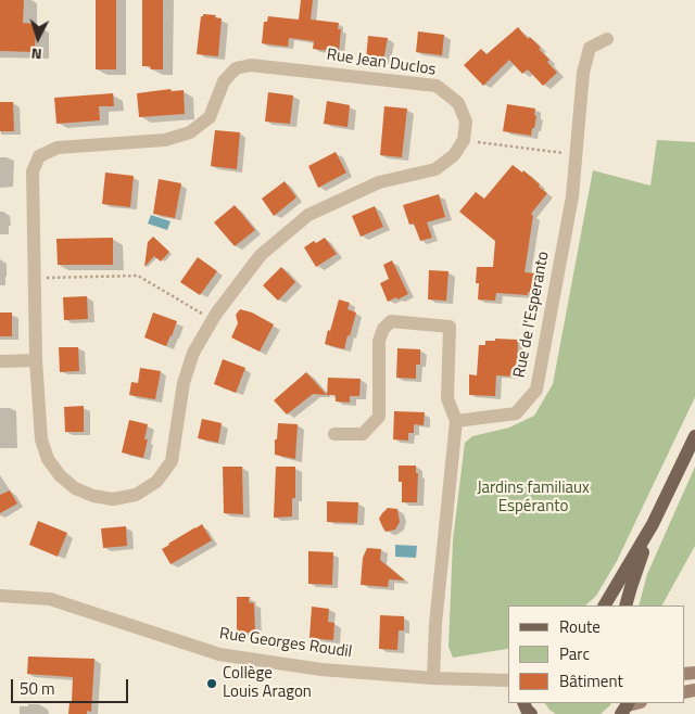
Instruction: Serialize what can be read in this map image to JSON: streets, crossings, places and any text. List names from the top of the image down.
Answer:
{
  "streets": {
    "street": ["Rue Jean Duclos", "Rue de l'Esperanto", "Rue Georges Roudil"]
  },
  "parks": ["Jardins familiaux Espéranto"],
  "places": ["Collège Louis Aragon"],
  "legend": ["Route", "Parc", "Bâtiment"],
  "scale_bar": "50 m",
  "north": "bottom"
}
